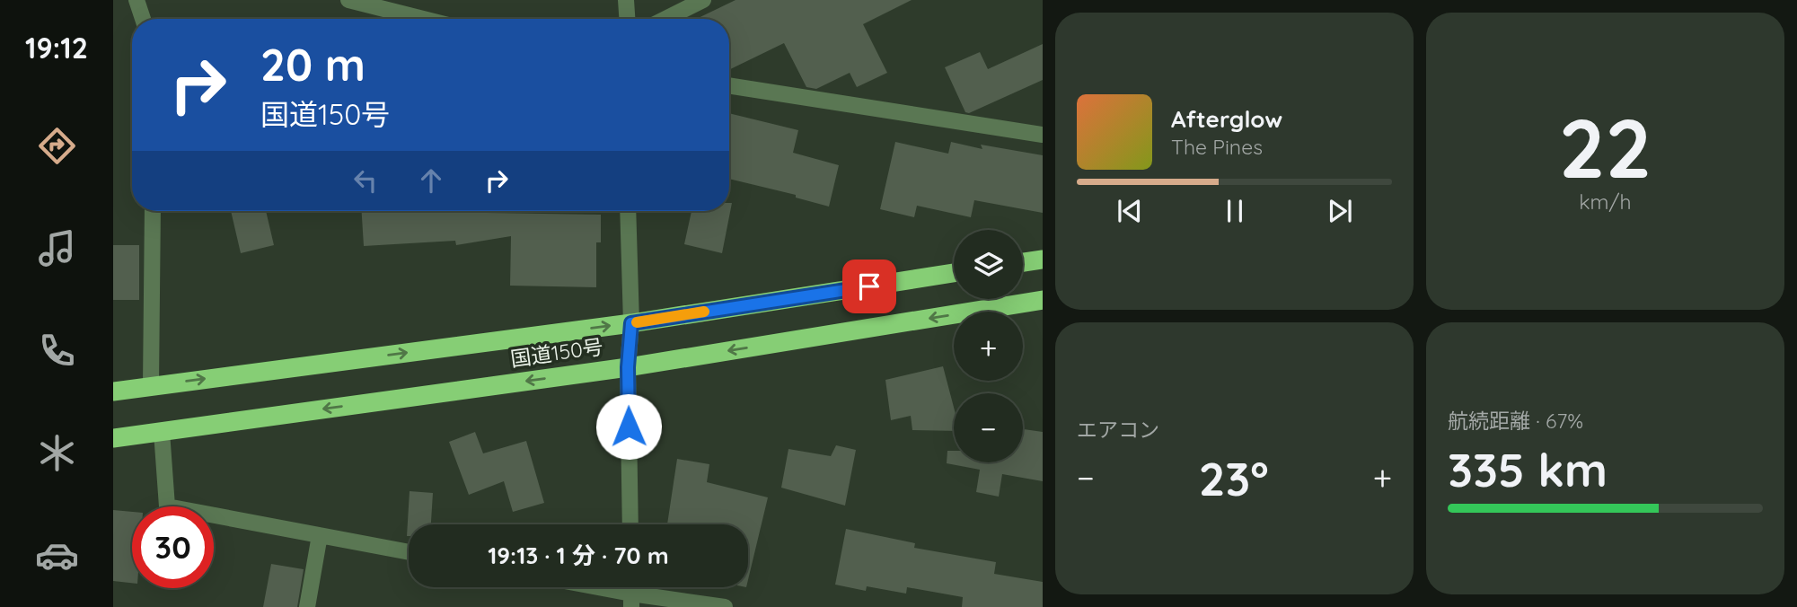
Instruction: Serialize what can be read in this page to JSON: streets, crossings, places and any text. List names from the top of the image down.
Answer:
{
  "streets": {
    "highway": ["国道150号"]
  },
  "page": {
    "tabs": "19:12",
    "tile": [
      ["22", "km/h"],
      "エアコン",
      ["航続距離 · 67%", "335 km"]
    ],
    "turn": ["20 m", "国道150号"],
    "song": ["Afterglow", "The Pines"],
    "map_buttons": ["+", "−"],
    "heat": ["−", "23°", "+"],
    "limit": "30",
    "trip": "19:13 · 1 分 · 70 m"
  }
}
